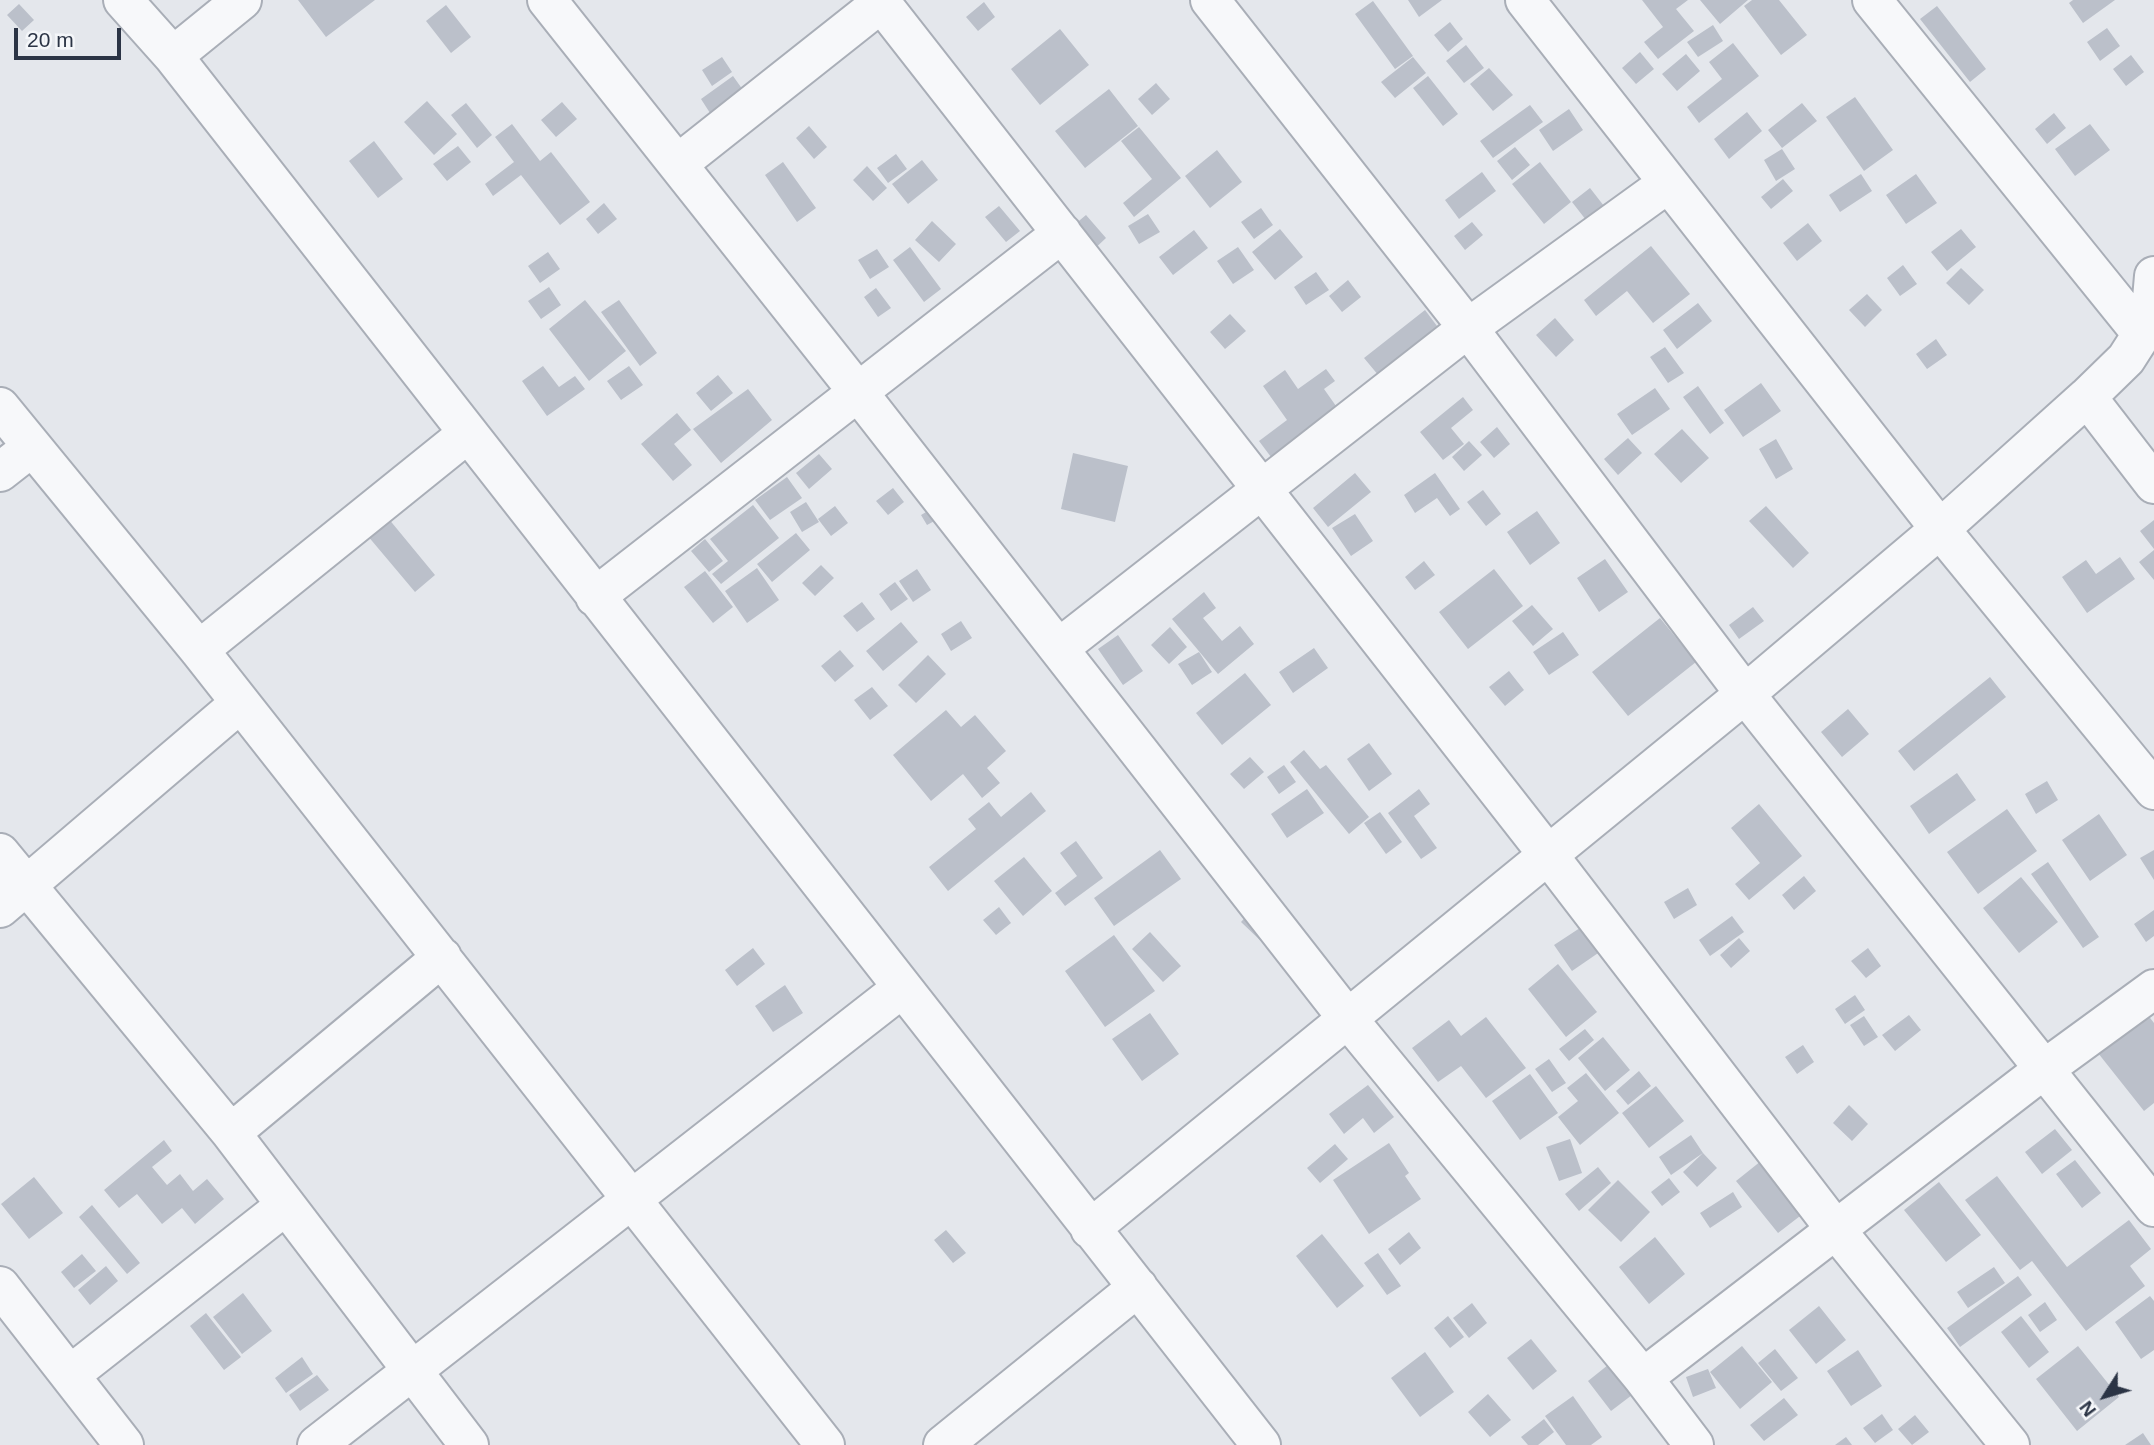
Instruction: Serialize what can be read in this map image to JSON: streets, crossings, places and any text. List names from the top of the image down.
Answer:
{
  "scale_bar": "20 m",
  "north": "bottom left"
}
